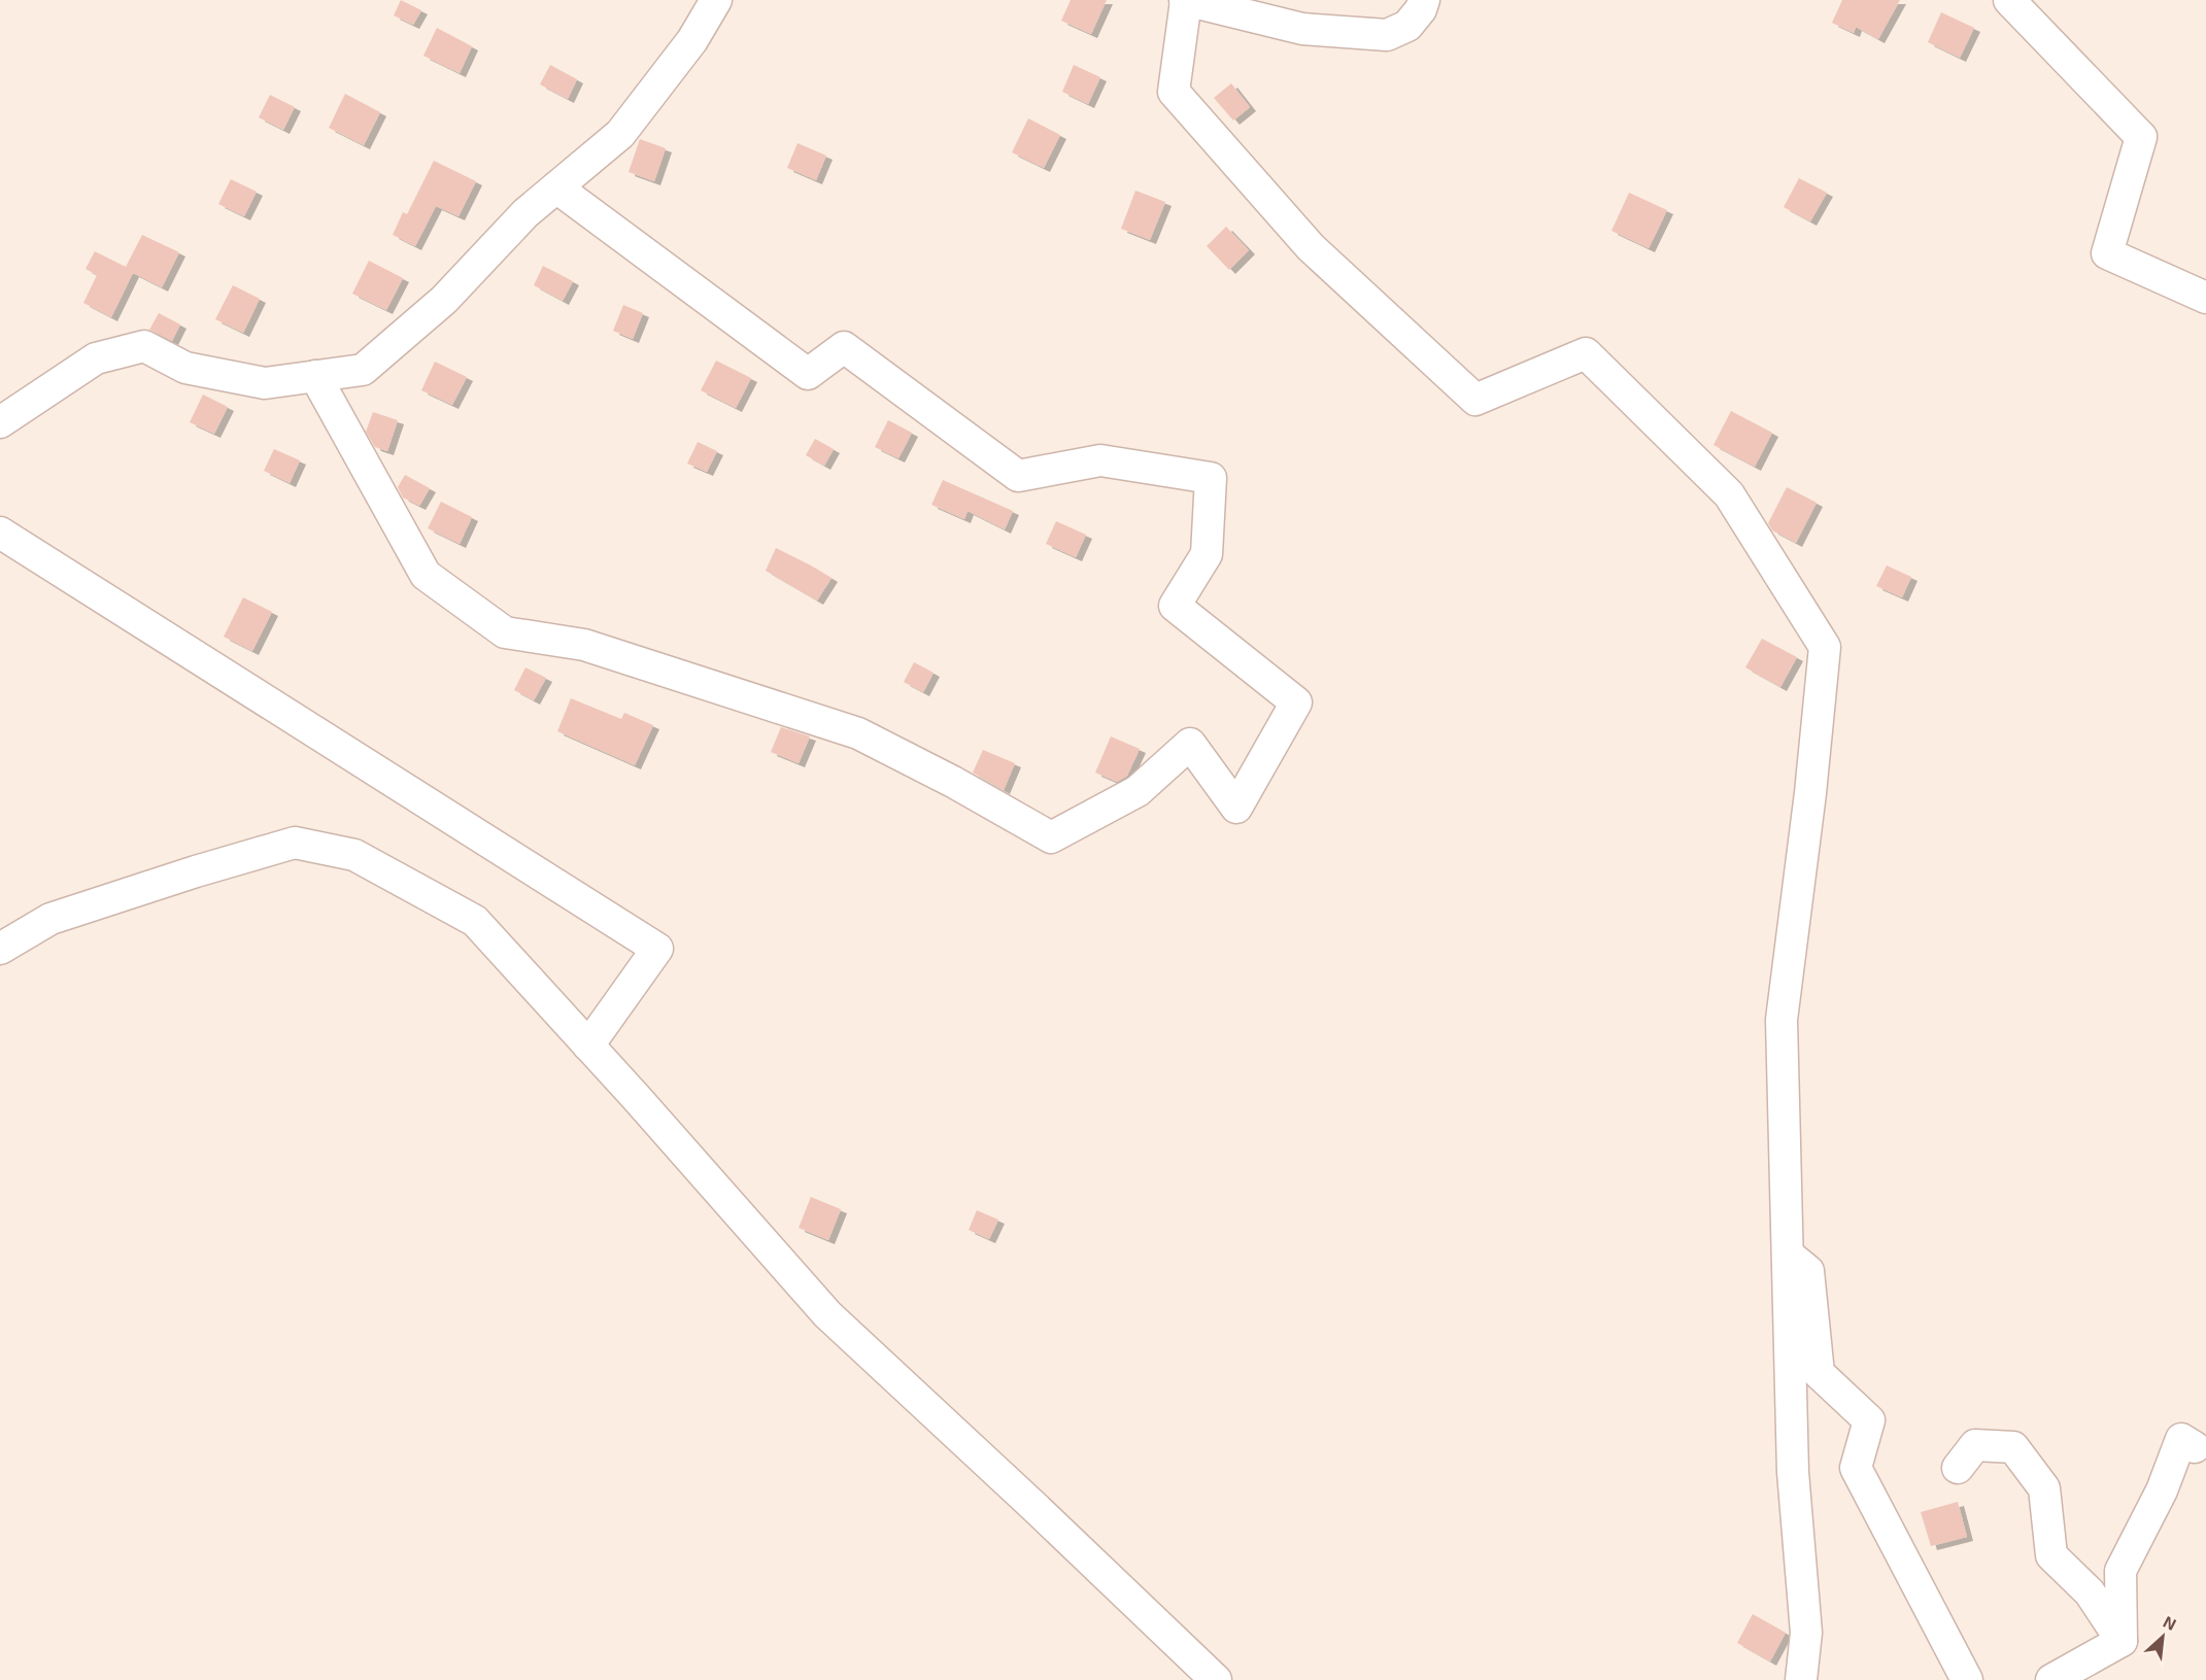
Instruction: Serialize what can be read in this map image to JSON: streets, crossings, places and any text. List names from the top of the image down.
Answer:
{
  "north": "top right"
}
